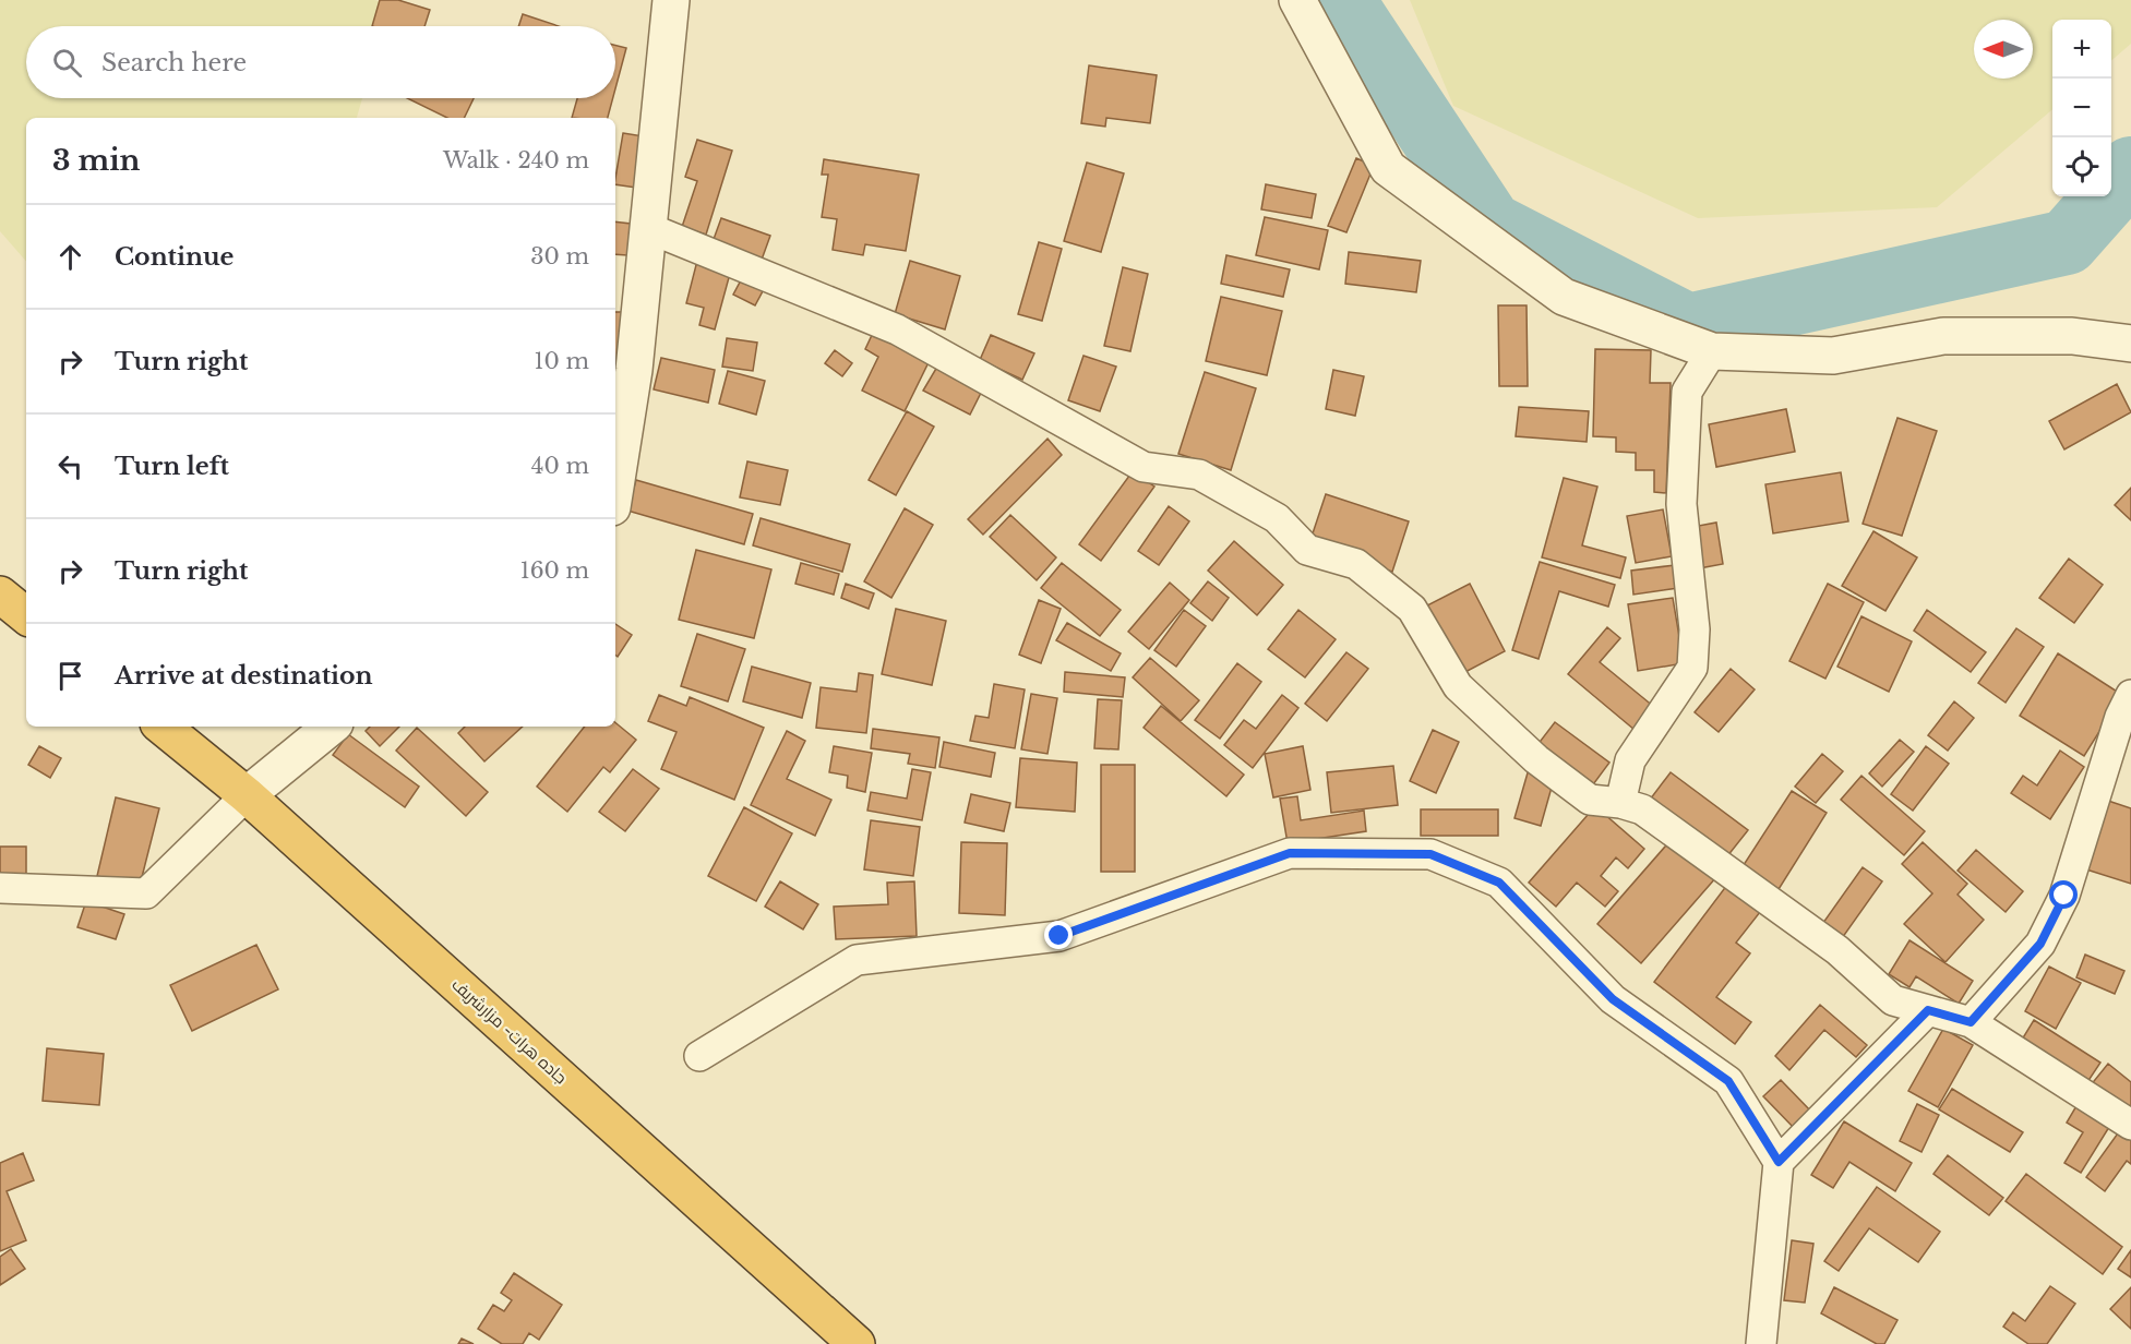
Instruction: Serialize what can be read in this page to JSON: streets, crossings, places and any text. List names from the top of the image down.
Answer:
{
  "streets": {
    "highway": ["جاده هرات- مزارشریف"]
  },
  "north": "left",
  "page": {
    "map_buttons": ["+", "−"],
    "search": "Search here",
    "heading": ["3 min", "Walk · 240 m"],
    "list": [
      ["Continue", "30 m"],
      ["Turn right", "10 m"],
      ["Turn left", "40 m"],
      ["Turn right", "160 m"],
      "Arrive at destination"
    ]
  }
}
